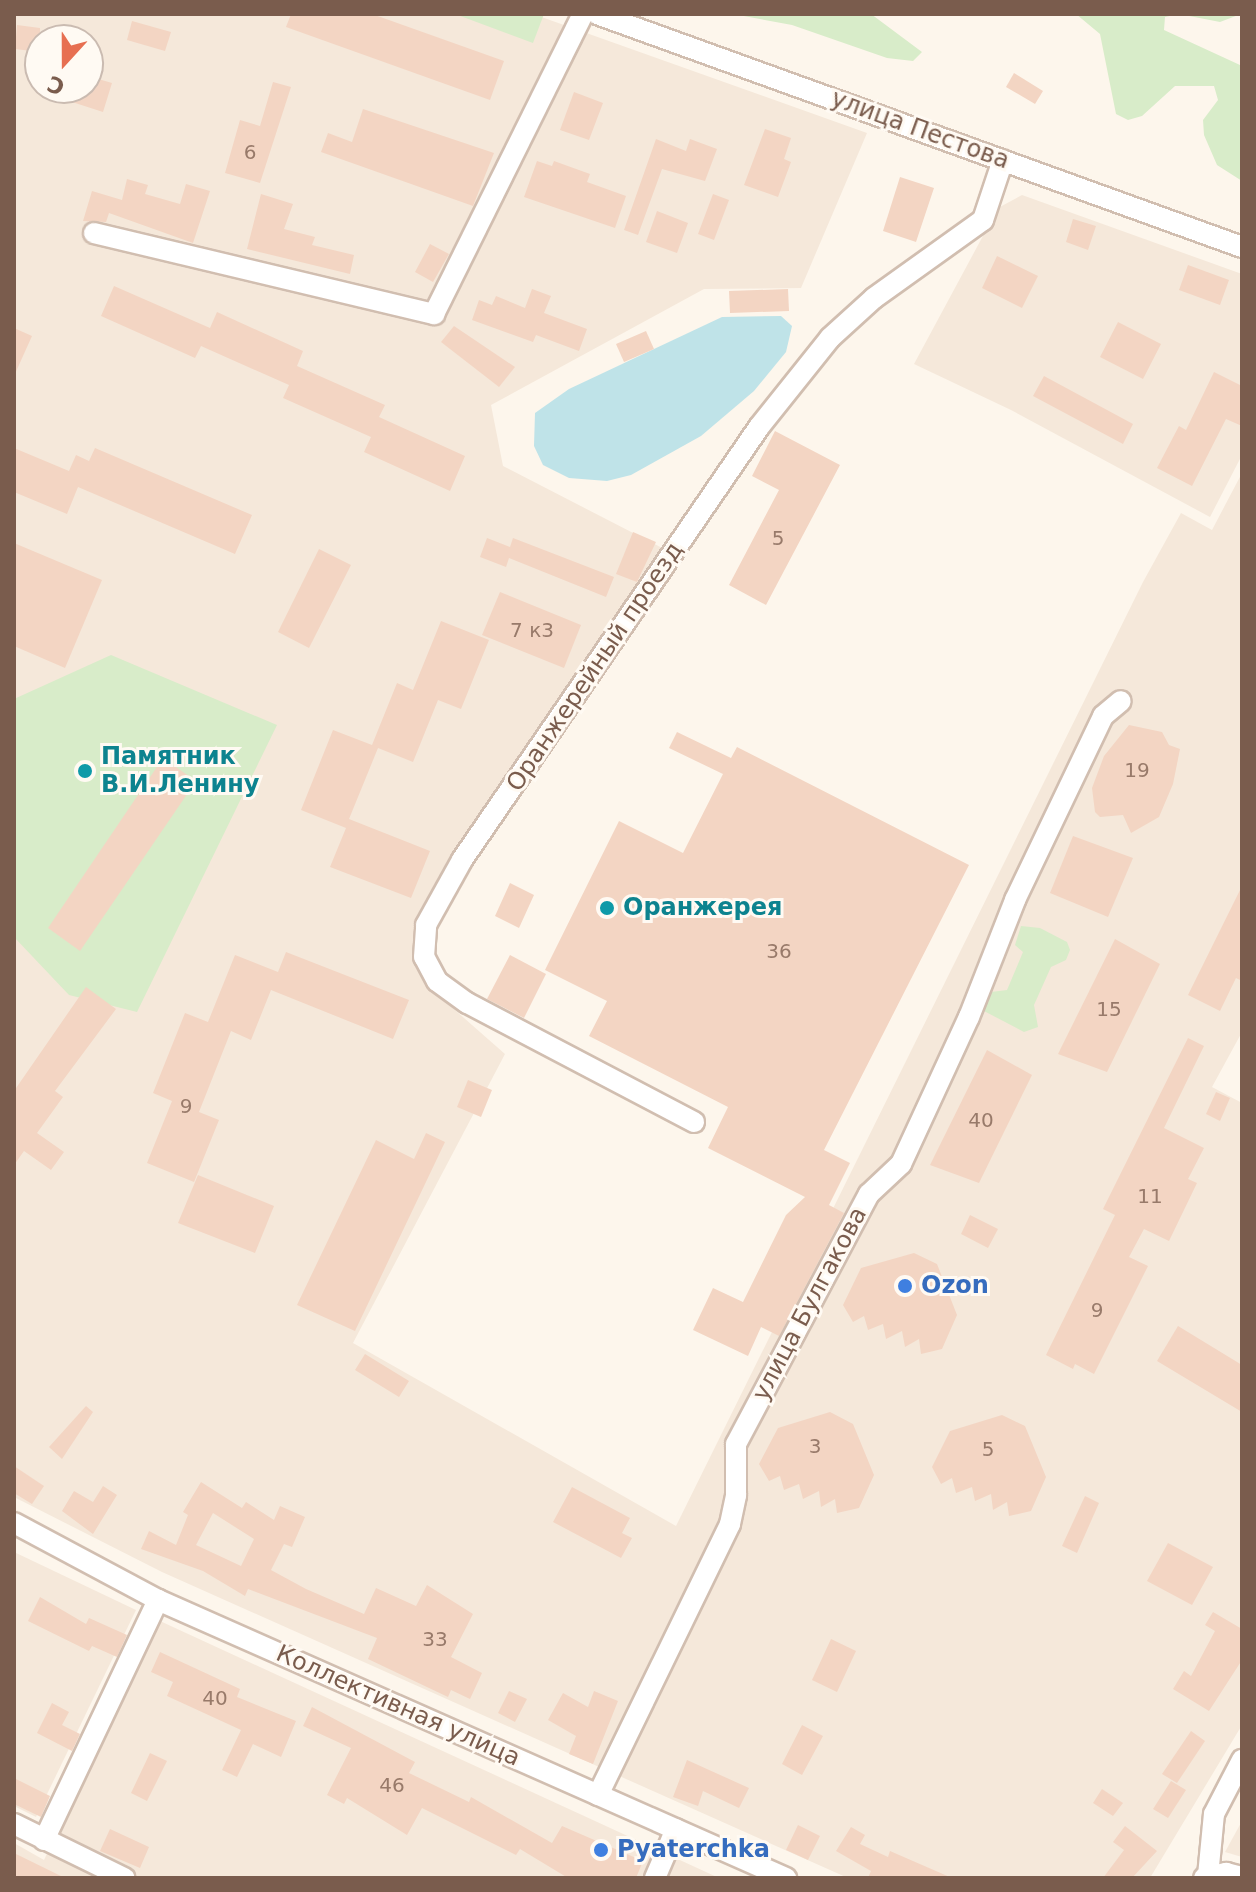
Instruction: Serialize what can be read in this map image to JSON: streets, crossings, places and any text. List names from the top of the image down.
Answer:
{
  "streets": {
    "street": [
      "улица Пестова",
      "Оранжерейный проезд",
      "улица Булгакова",
      "Коллективная улица"
    ]
  },
  "crossings": [
    ["улица Пестова", "Оранжерейный проезд"],
    ["улица Булгакова", "Коллективная улица"]
  ],
  "places": [
    "Памятник В.И.Ленину",
    "Оранжерея",
    "Ozon",
    "Pyaterchka"
  ],
  "house_numbers": [
    "6",
    "5",
    "7 к3",
    "19",
    "36",
    "15",
    "9",
    "40",
    "11",
    "9",
    "3",
    "5",
    "33",
    "40",
    "46"
  ],
  "north": "bottom"
}
